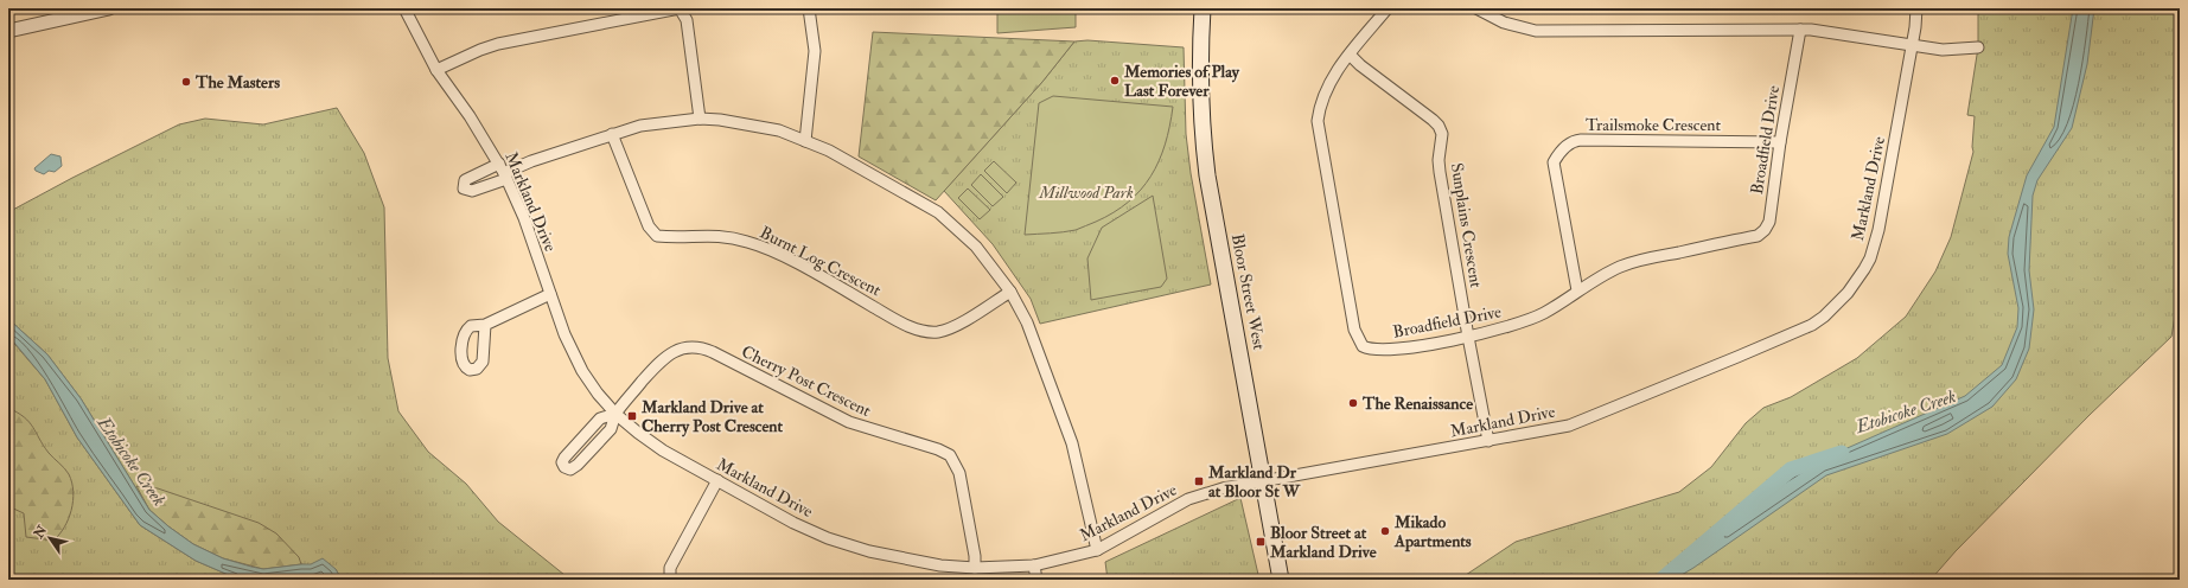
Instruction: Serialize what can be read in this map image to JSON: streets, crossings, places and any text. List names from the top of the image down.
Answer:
{
  "streets": {
    "main road": ["Bloor Street West"],
    "street": [
      "Trailsmoke Crescent",
      "Broadfield Drive",
      "Markland Drive",
      "Sunplains Crescent",
      "Burnt Log Crescent",
      "Cherry Post Crescent"
    ]
  },
  "crossings": [
    ["Trailsmoke Crescent", "Broadfield Drive"],
    ["Broadfield Drive", "Sunplains Crescent"],
    ["Markland Drive", "Sunplains Crescent"],
    ["Markland Drive", "Bloor Street West"],
    ["Markland Drive", "Cherry Post Crescent"]
  ],
  "water": ["Etobicoke Creek"],
  "parks": ["Millwood Park"],
  "places": {
    "other": [
      "Memories of Play Last Forever",
      "The Masters",
      "The Renaissance",
      "Mikado Apartments"
    ],
    "transit": ["Markland Drive at Cherry Post Crescent", "Markland Dr at Bloor St W", "Bloor Street at Markland Drive"]
  },
  "north": "top left"
}
